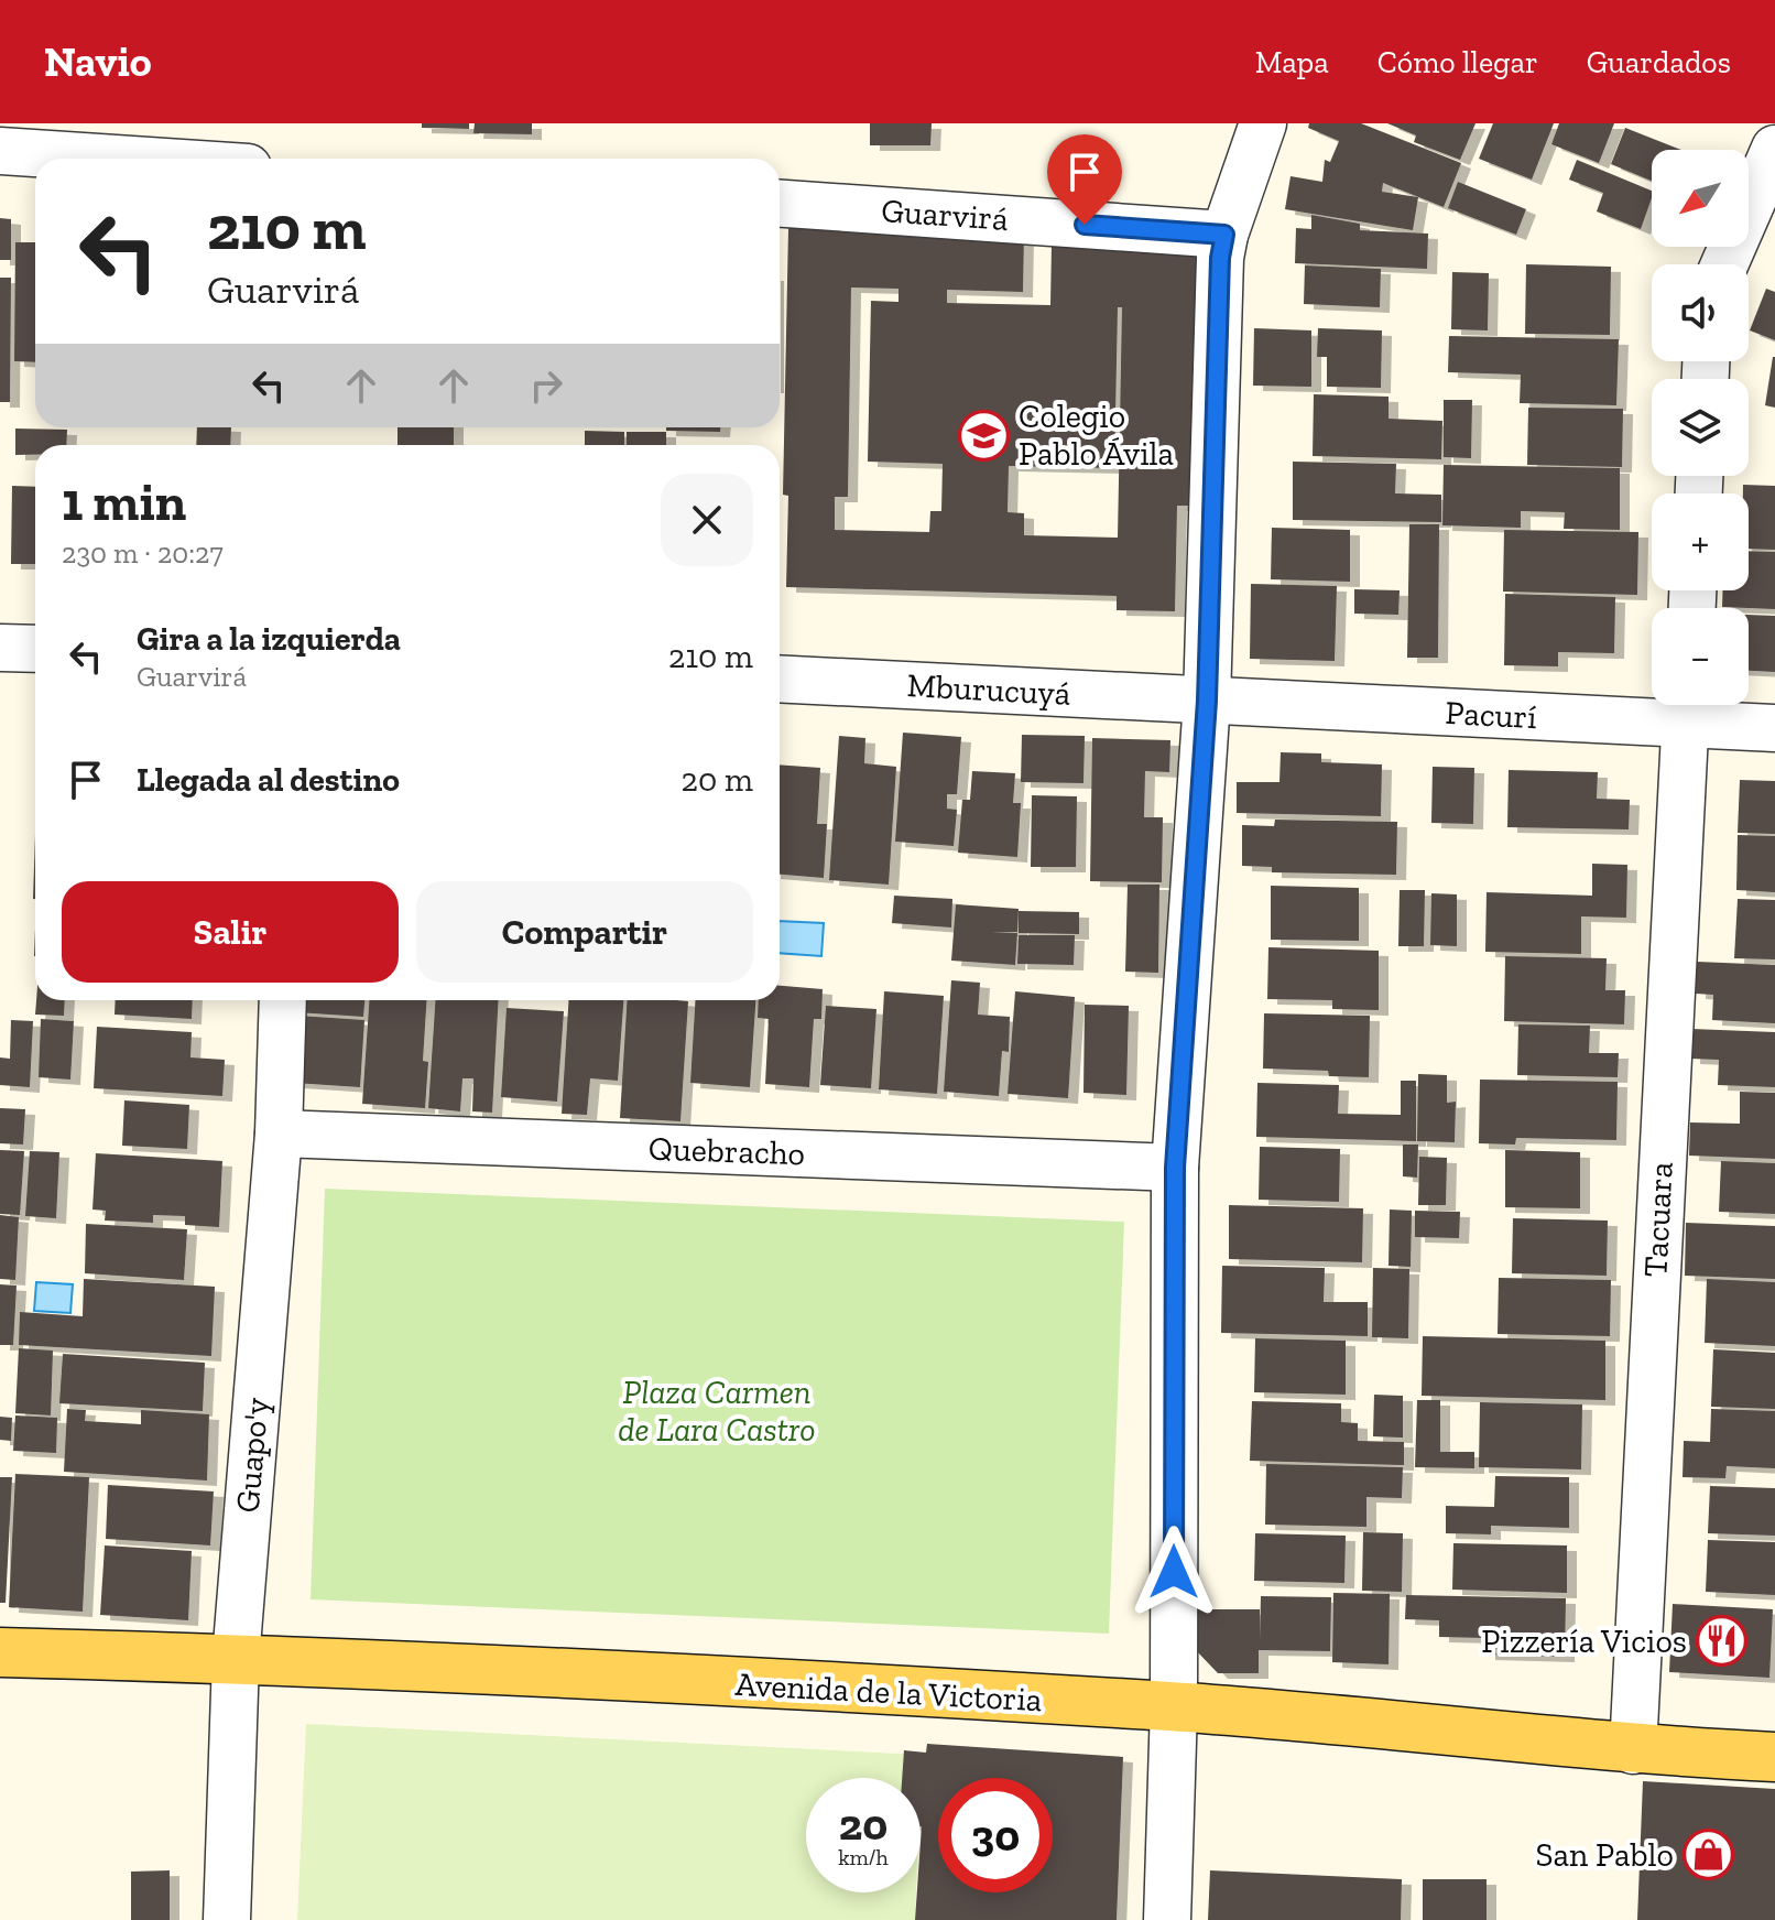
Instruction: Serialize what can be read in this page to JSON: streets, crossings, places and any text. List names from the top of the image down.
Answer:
{
  "streets": {
    "main road": ["Avenida de la Victoria"],
    "street": [
      "Guarvirá",
      "Mburucuyá",
      "Pacurí",
      "Quebracho",
      "Tacuara",
      "Guapo'y"
    ]
  },
  "crossings": [
    ["Mburucuyá", "Pacurí"],
    ["Pacurí", "Tacuara"],
    ["Quebracho", "Guapo'y"],
    ["Tacuara", "Avenida de la Victoria"],
    ["Guapo'y", "Avenida de la Victoria"]
  ],
  "parks": ["Plaza Carmen de Lara Castro"],
  "places": {
    "school or university": ["Colegio Pablo Ávila"],
    "restaurant": ["Pizzería Vicios"],
    "shop": ["San Pablo"]
  },
  "north": "bottom left",
  "page": {
    "header": "Navio",
    "nav": ["Mapa", "Cómo llegar", "Guardados"],
    "map_buttons": ["+", "−"],
    "turn": ["210 m", "Guarvirá"],
    "heading": ["1 min", "230 m · 20:27"],
    "list": [
      {
        "name": "Gira a la izquierda",
        "note": "Guarvirá",
        "value": "210 m"
      },
      {
        "name": "Llegada al destino",
        "value": "20 m"
      }
    ],
    "buttons": ["Salir", "Compartir"],
    "speed": "20 km/h",
    "limit": "30"
  }
}
